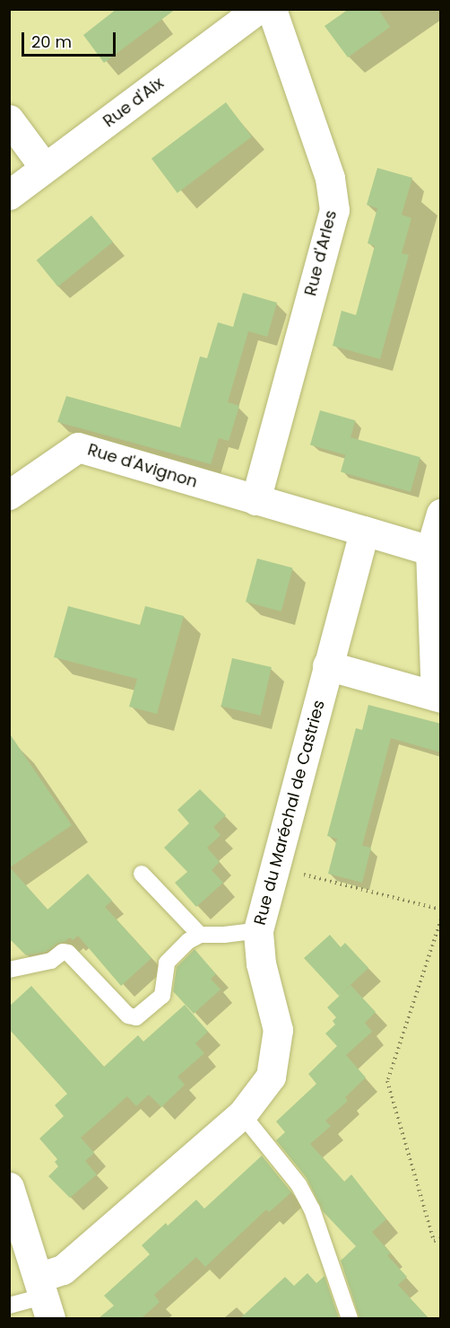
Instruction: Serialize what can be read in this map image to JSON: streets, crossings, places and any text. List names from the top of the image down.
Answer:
{
  "streets": {
    "street": [
      "Rue d'Aix",
      "Rue d'Arles",
      "Rue d'Avignon",
      "Rue du Maréchal de Castries"
    ]
  },
  "crossings": [
    ["Rue d'Arles", "Rue d'Avignon"]
  ],
  "scale_bar": "20 m"
}
